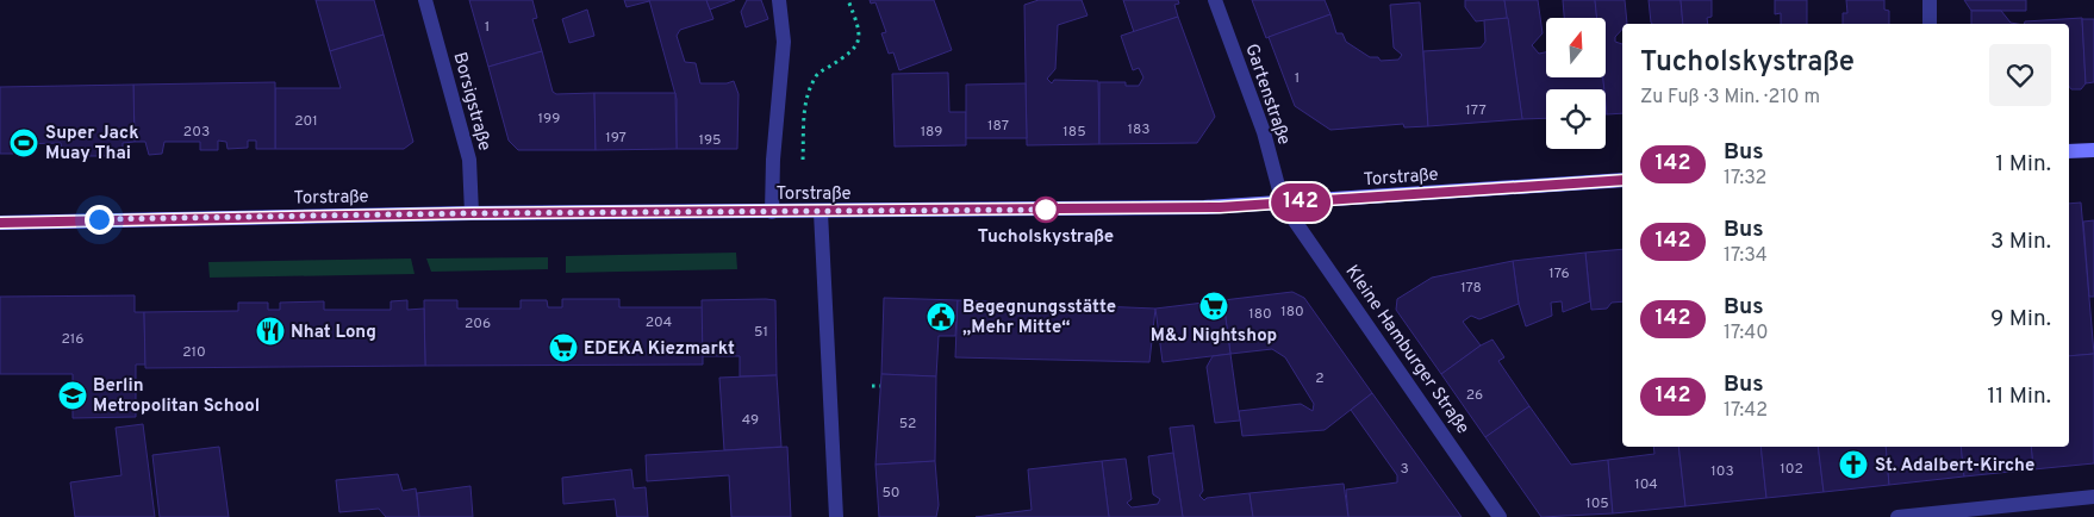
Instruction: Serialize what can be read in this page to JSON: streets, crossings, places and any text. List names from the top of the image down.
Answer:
{
  "streets": {
    "main road": ["Torstraße"],
    "street": ["Gartenstraße", "Borsigstraße", "Kleine Hamburger Straße"]
  },
  "crossings": [
    ["Gartenstraße", "Torstraße"],
    ["Gartenstraße", "Kleine Hamburger Straße"],
    ["Borsigstraße", "Torstraße"],
    ["Torstraße", "Kleine Hamburger Straße"]
  ],
  "places": {
    "sports": ["Super Jack Muay Thai"],
    "other": ["Tucholskystraße"],
    "supermarket": ["M&J Nightshop", "EDEKA Kiezmarkt"],
    "public building": ["Begegnungsstätte „Mehr Mitte“"],
    "restaurant": ["Nhat Long"],
    "school or university": ["Berlin Metropolitan School"],
    "church": ["St. Adalbert-Kirche"]
  },
  "lines": ["bus line 142"],
  "house_numbers": [
    "1",
    "1",
    "177",
    "199",
    "201",
    "187",
    "183",
    "203",
    "189",
    "185",
    "197",
    "195",
    "176",
    "178",
    "180",
    "180",
    "204",
    "206",
    "51",
    "216",
    "210",
    "2",
    "26",
    "49",
    "52",
    "3",
    "102",
    "103",
    "104",
    "50",
    "105"
  ],
  "north": "top",
  "page": {
    "on_map": "142",
    "heading": ["Tucholskystraße", "Zu Fuß · 3 Min. · 210 m"],
    "list": [
      {
        "mark": "142",
        "name": "Bus",
        "note": "17:32",
        "value": "1 Min."
      },
      {
        "mark": "142",
        "name": "Bus",
        "note": "17:34",
        "value": "3 Min."
      },
      {
        "mark": "142",
        "name": "Bus",
        "note": "17:40",
        "value": "9 Min."
      },
      {
        "mark": "142",
        "name": "Bus",
        "note": "17:42",
        "value": "11 Min."
      }
    ]
  }
}
